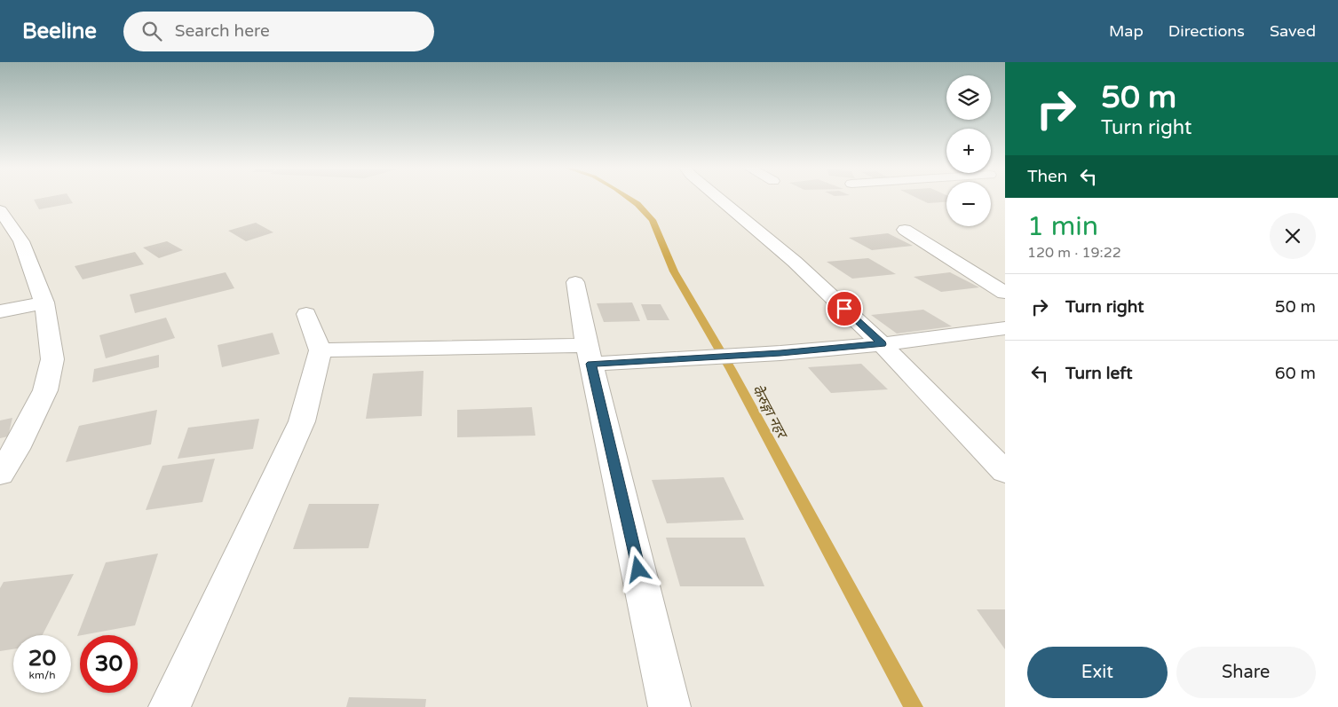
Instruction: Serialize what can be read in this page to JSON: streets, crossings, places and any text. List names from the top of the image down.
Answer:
{
  "water": ["केेरुङ्गा नहर"],
  "page": {
    "header": "Beeline",
    "search": "Search here",
    "nav": ["Map", "Directions", "Saved"],
    "turn": ["50 m", "Turn right"],
    "map_buttons": ["+", "−"],
    "then": "Then",
    "heading": ["1 min", "120 m · 19:22"],
    "list": [
      {
        "name": "Turn right",
        "value": "50 m"
      },
      {
        "name": "Turn left",
        "value": "60 m"
      }
    ],
    "speed": "20 km/h",
    "limit": "30",
    "buttons": ["Exit", "Share"]
  }
}
